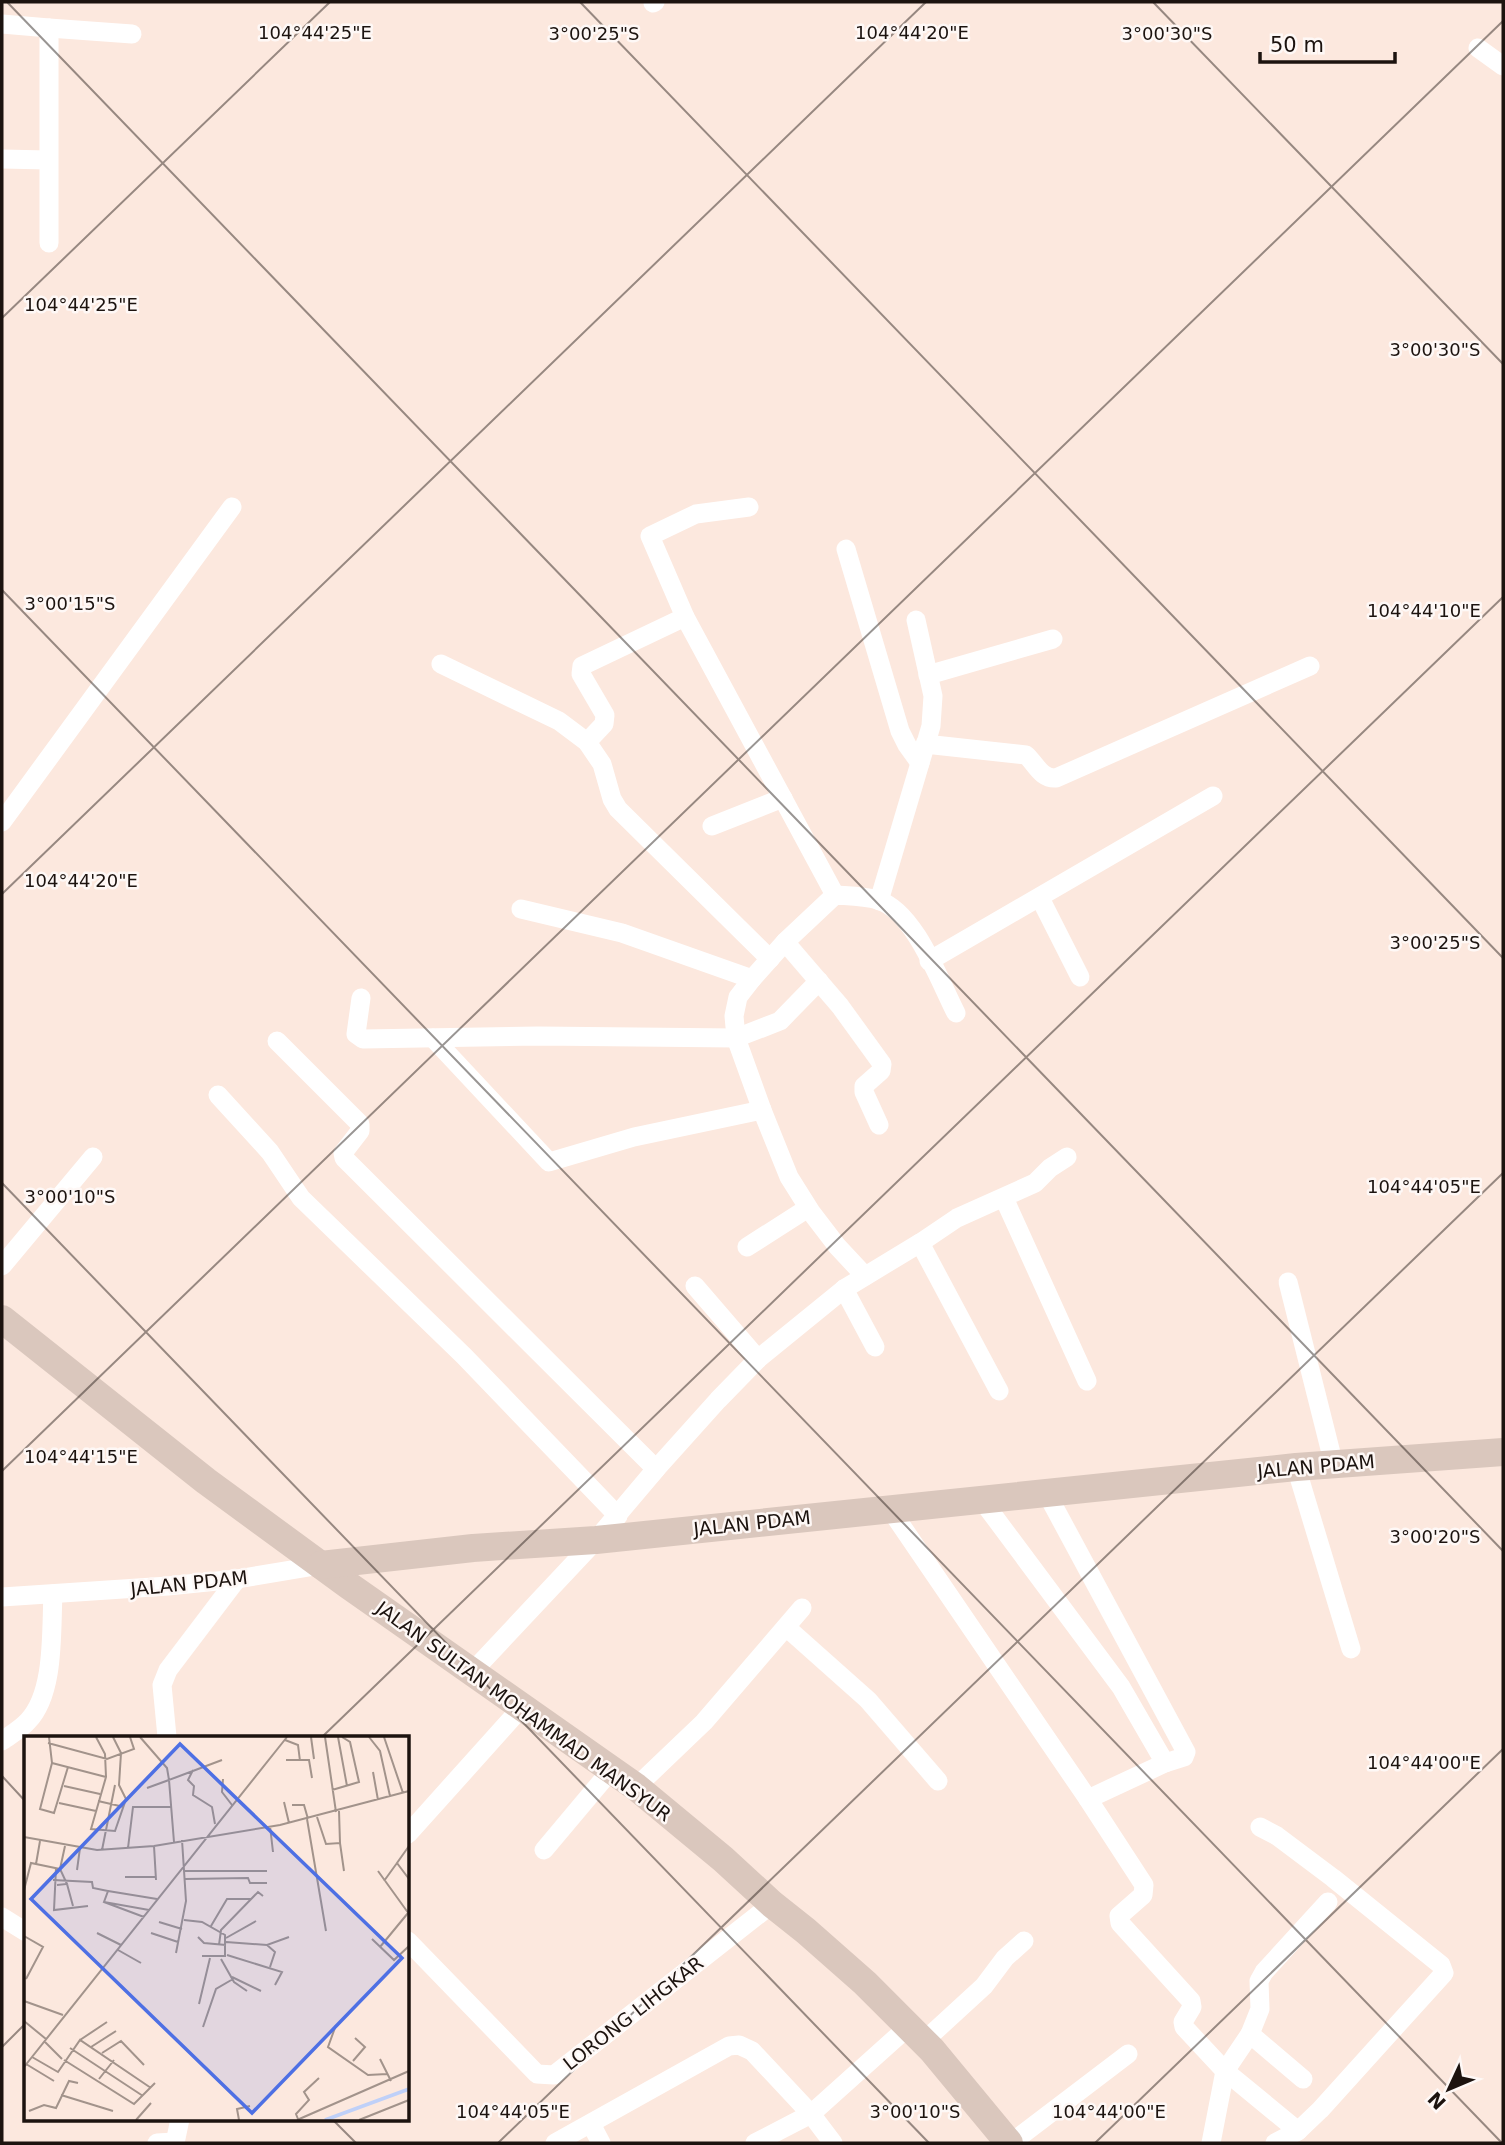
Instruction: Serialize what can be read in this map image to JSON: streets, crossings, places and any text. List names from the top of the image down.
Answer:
{
  "streets": {
    "street": ["JALAN PDAM", "JALAN SULTAN MOHAMMAD MANSYUR", "LORONG LIHGKAR"]
  },
  "crossings": [
    ["JALAN PDAM", "JALAN SULTAN MOHAMMAD MANSYUR"],
    ["JALAN SULTAN MOHAMMAD MANSYUR", "LORONG LIHGKAR"]
  ],
  "scale_bar": "50 m",
  "north": "bottom left",
  "coordinates": [
    "104°44'25\"E",
    "104°44'20\"E",
    "3°00'25\"S",
    "3°00'30\"S",
    "3°00'15\"S",
    "104°44'10\"E",
    "104°44'05\"E",
    "3°00'10\"S",
    "104°44'15\"E",
    "3°00'20\"S",
    "104°44'00\"E"
  ]
}
